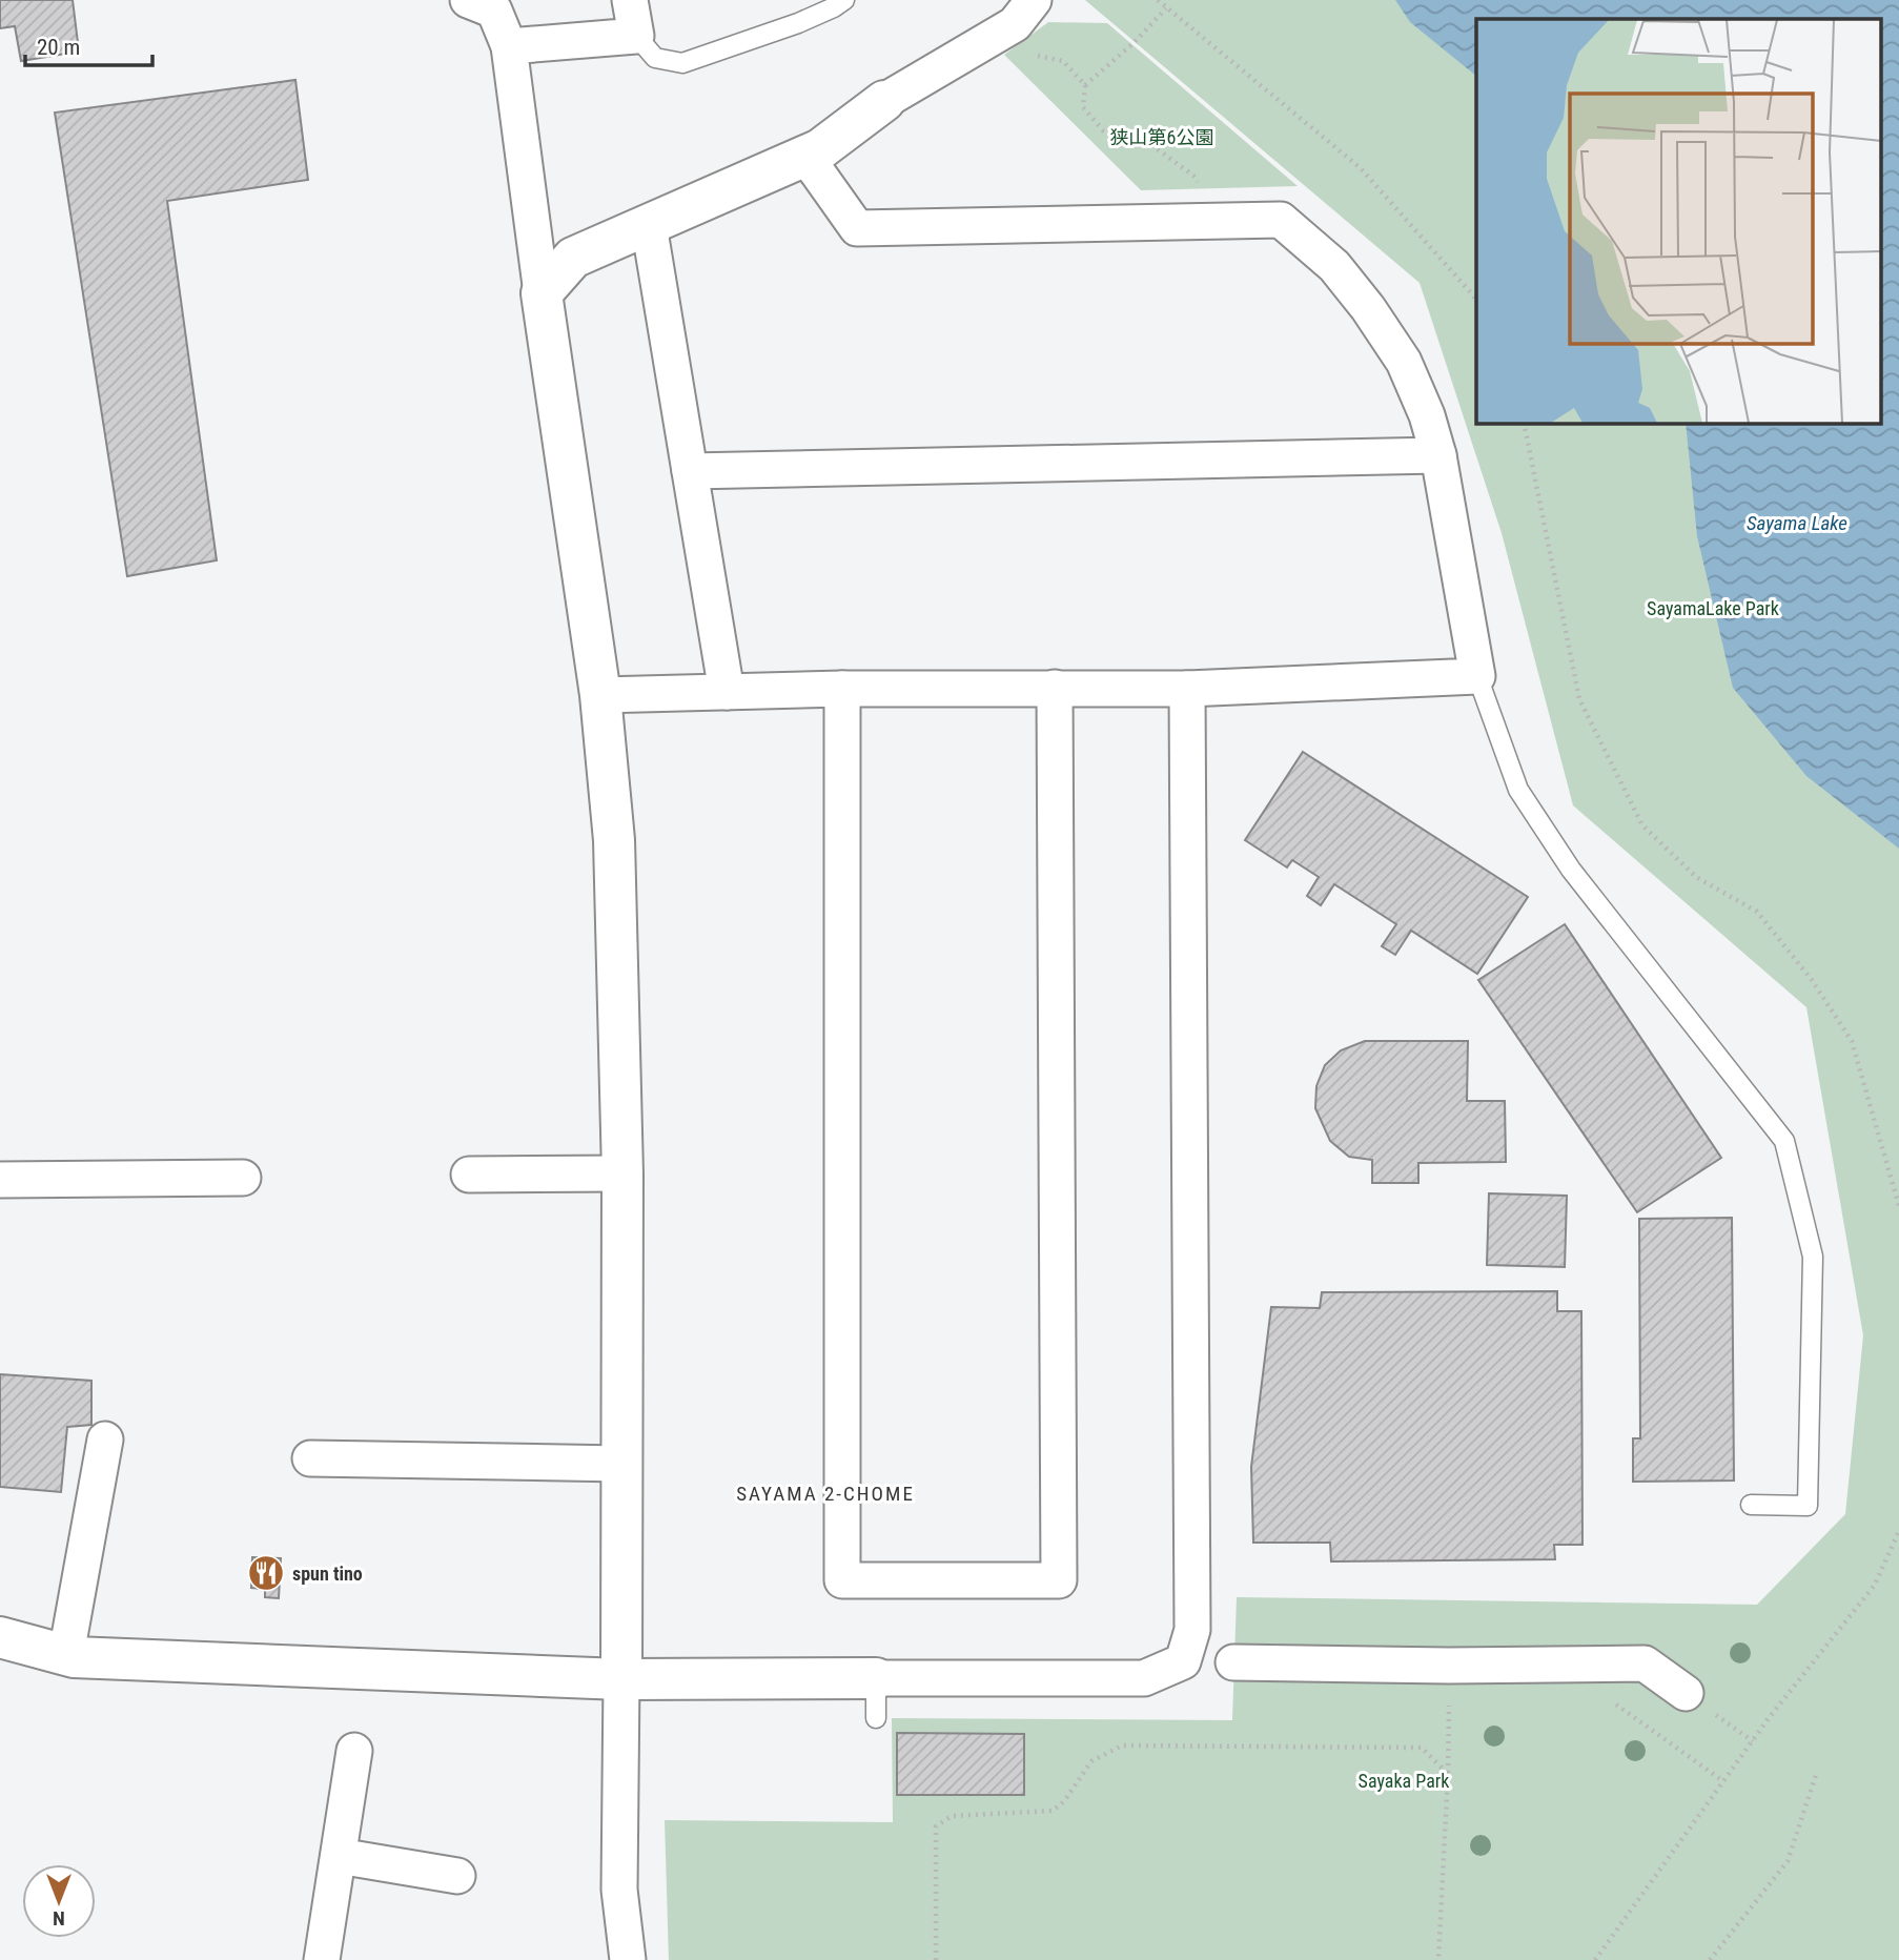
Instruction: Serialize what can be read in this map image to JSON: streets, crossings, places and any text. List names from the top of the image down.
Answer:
{
  "districts": ["SAYAMA 2-CHOME"],
  "water": ["Sayama Lake"],
  "parks": ["狭山第6公園", "SayamaLake Park", "Sayaka Park"],
  "places": {
    "restaurant": ["spun tino"]
  },
  "scale_bar": "20 m",
  "north": "bottom"
}
